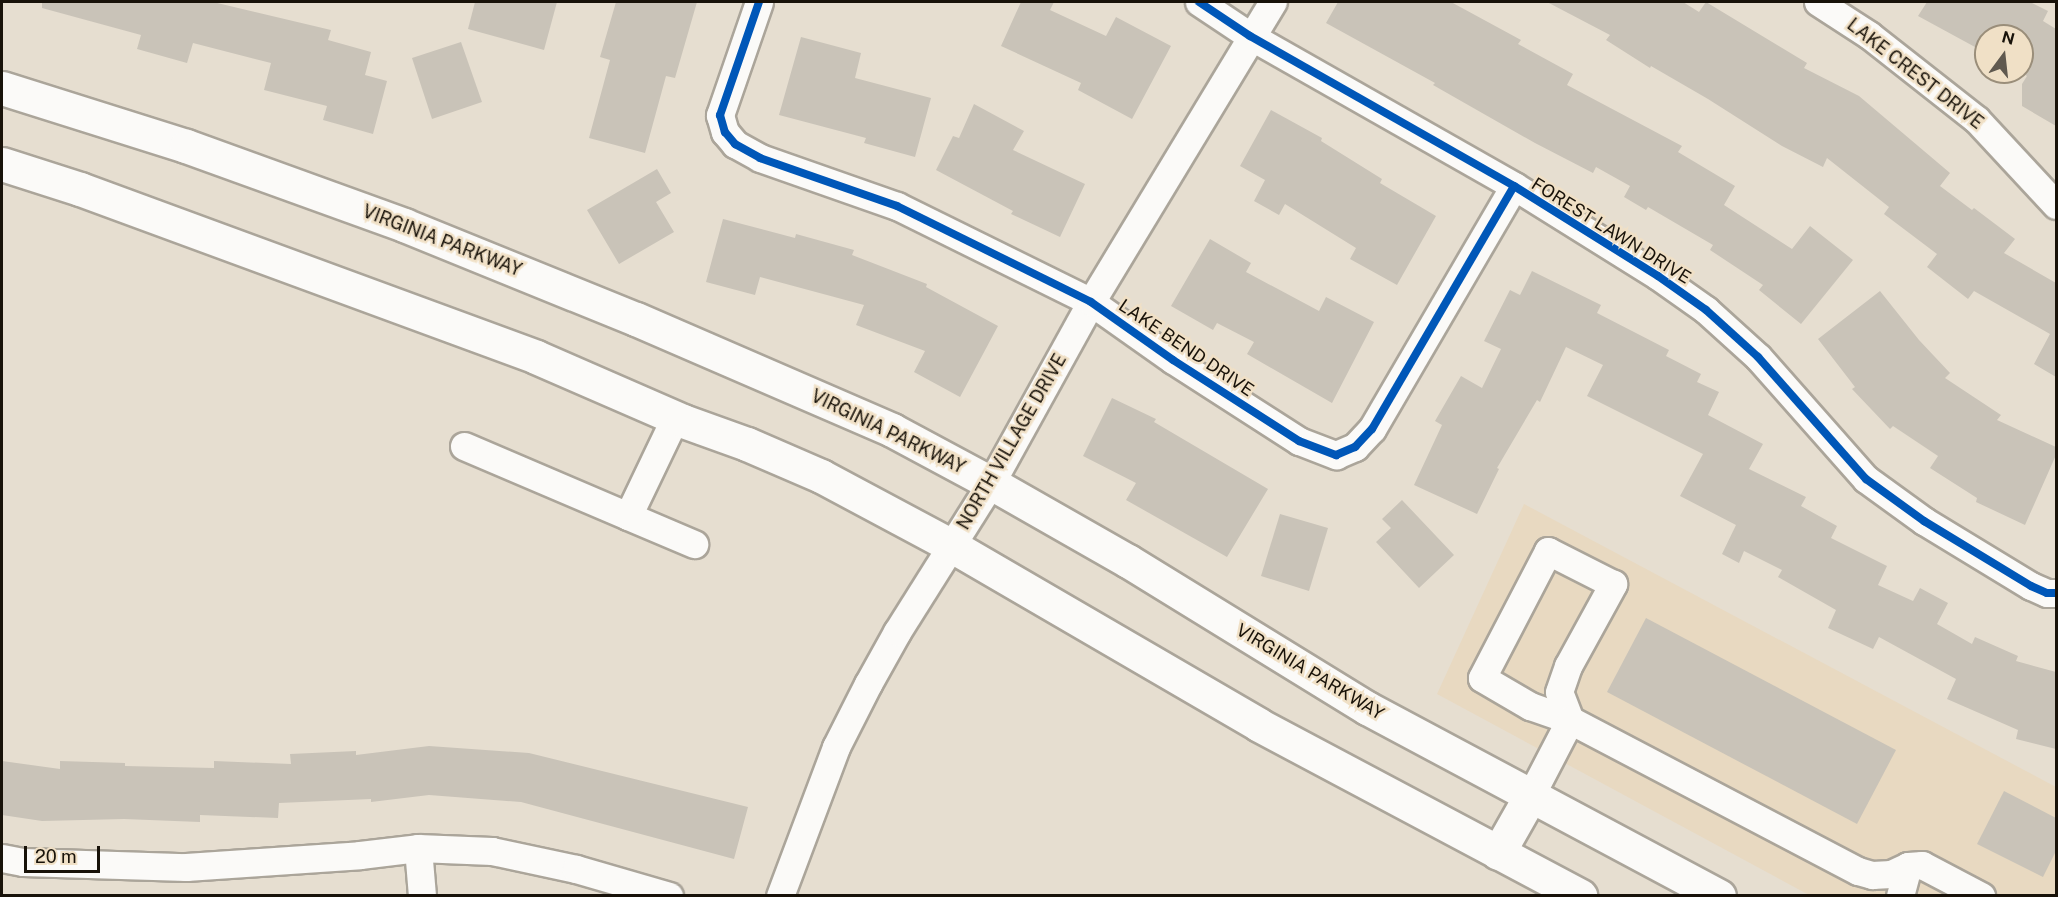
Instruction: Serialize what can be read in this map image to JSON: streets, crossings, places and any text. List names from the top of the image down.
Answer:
{
  "streets": {
    "main road": ["VIRGINIA PARKWAY"],
    "street": [
      "LAKE CREST DRIVE",
      "FOREST LAWN DRIVE",
      "LAKE BEND DRIVE",
      "NORTH VILLAGE DRIVE"
    ]
  },
  "crossings": [
    ["FOREST LAWN DRIVE", "LAKE BEND DRIVE"],
    ["FOREST LAWN DRIVE", "NORTH VILLAGE DRIVE"],
    ["VIRGINIA PARKWAY", "NORTH VILLAGE DRIVE"],
    ["LAKE BEND DRIVE", "NORTH VILLAGE DRIVE"]
  ],
  "scale_bar": "20 m",
  "north": "top"
}
